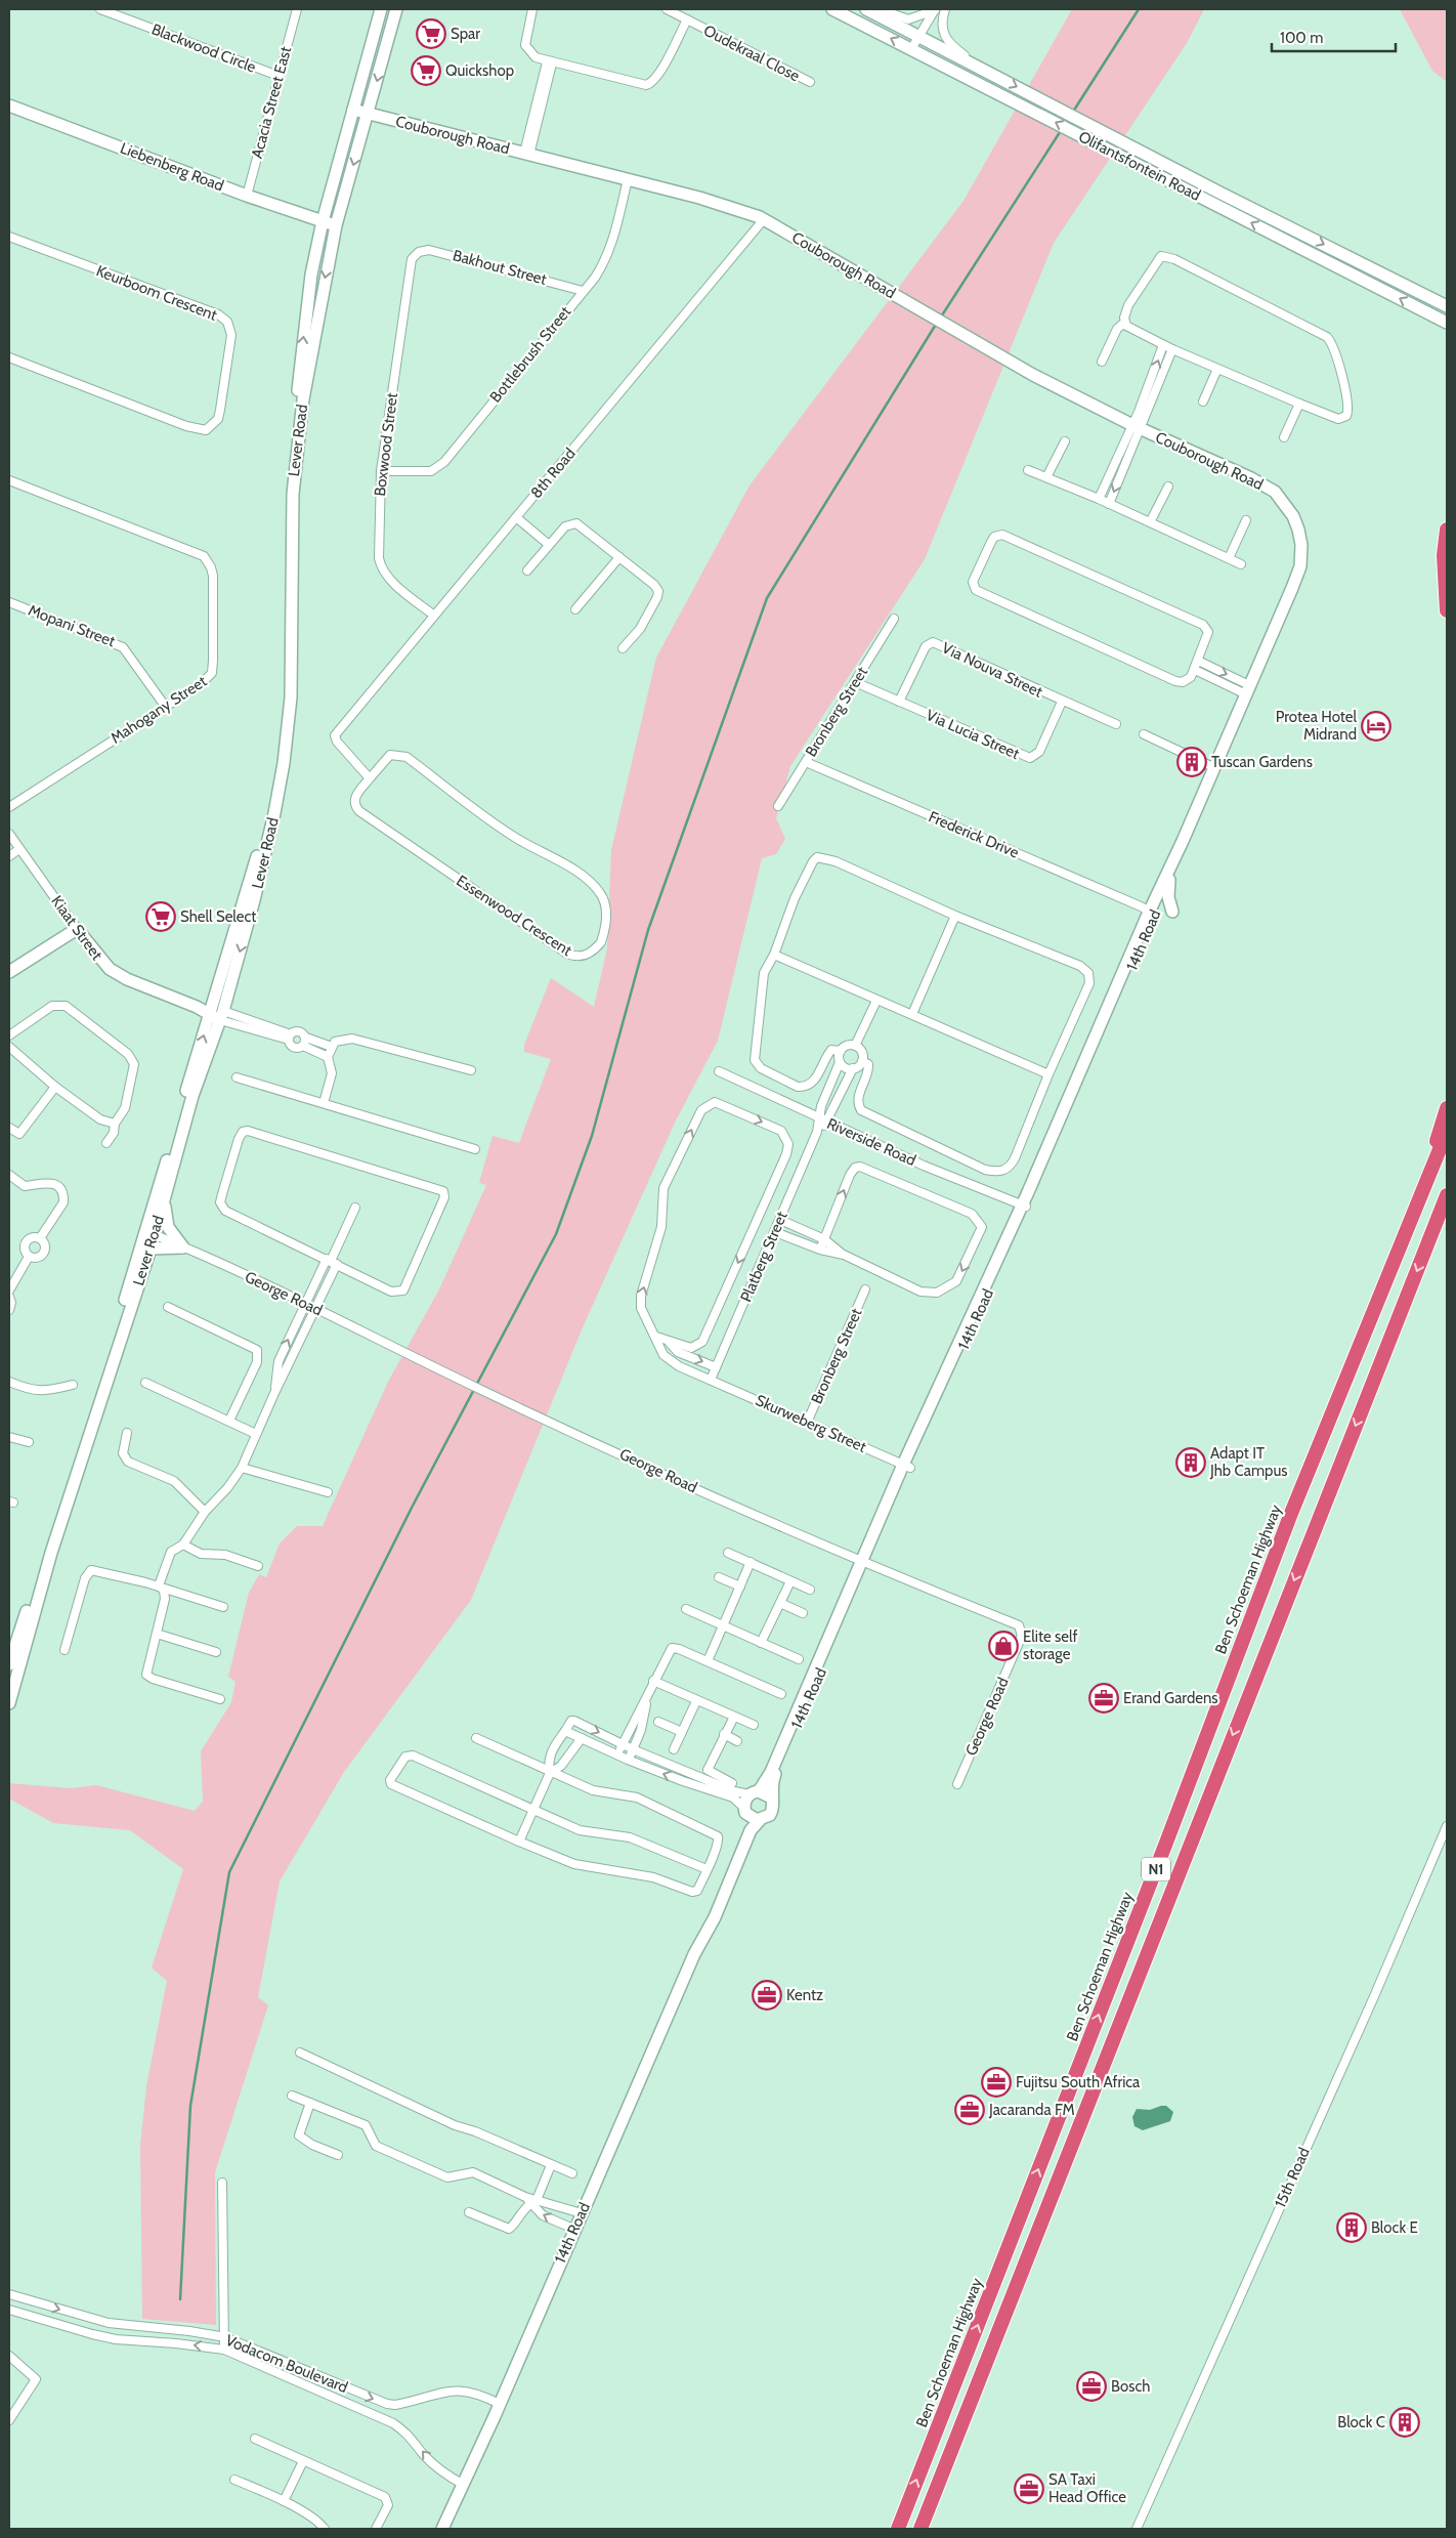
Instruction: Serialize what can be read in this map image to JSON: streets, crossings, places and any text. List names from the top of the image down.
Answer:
{
  "streets": {
    "highway": ["Ben Schoeman Highway", "N1"],
    "main road": [
      "Couborough Road",
      "Olifantsfontein Road",
      "Liebenberg Road",
      "Lever Road",
      "Kiaat Street",
      "14th Road"
    ],
    "street": [
      "Blackwood Circle",
      "Oudekraal Close",
      "Acacia Street East",
      "Bakhout Street",
      "Keurboom Crescent",
      "Bottlebrush Street",
      "Boxwood Street",
      "8th Road",
      "Mopani Street",
      "Via Nouva Street",
      "Mahogany Street",
      "Bronberg Street",
      "Via Lucia Street",
      "Frederick Drive",
      "Essenwood Crescent",
      "Riverside Road",
      "Platberg Street",
      "George Road",
      "Skurweberg Street",
      "15th Road",
      "Vodacom Boulevard"
    ]
  },
  "crossings": [
    ["Blackwood Circle", "Acacia Street East"],
    ["Acacia Street East", "Liebenberg Road"],
    ["Couborough Road", "Bottlebrush Street"],
    ["Couborough Road", "Lever Road"],
    ["Couborough Road", "8th Road"],
    ["Couborough Road", "14th Road"],
    ["Liebenberg Road", "Lever Road"],
    ["Bakhout Street", "Bottlebrush Street"],
    ["Bakhout Street", "Boxwood Street"],
    ["Bottlebrush Street", "Boxwood Street"],
    ["Lever Road", "Kiaat Street"],
    ["Lever Road", "George Road"],
    ["Boxwood Street", "8th Road"],
    ["8th Road", "Essenwood Crescent"],
    ["Mopani Street", "Mahogany Street"],
    ["Via Nouva Street", "Via Lucia Street"],
    ["Bronberg Street", "Via Lucia Street"],
    ["Bronberg Street", "Frederick Drive"],
    ["Bronberg Street", "Skurweberg Street"],
    ["Frederick Drive", "14th Road"],
    ["14th Road", "Riverside Road"],
    ["14th Road", "George Road"],
    ["14th Road", "Skurweberg Street"],
    ["14th Road", "Vodacom Boulevard"],
    ["Riverside Road", "Platberg Street"],
    ["Platberg Street", "Skurweberg Street"]
  ],
  "places": {
    "supermarket": ["Spar", "Quickshop", "Shell Select"],
    "hotel": ["Protea Hotel Midrand"],
    "building": [
      "Tuscan Gardens",
      "Adapt IT Jhb Campus",
      "Block E",
      "Block C"
    ],
    "shop": ["Elite self storage"],
    "office": [
      "Erand Gardens",
      "Kentz",
      "Fujitsu South Africa",
      "Jacaranda FM",
      "Bosch",
      "SA Taxi Head Office"
    ]
  },
  "scale_bar": "100 m"
}
